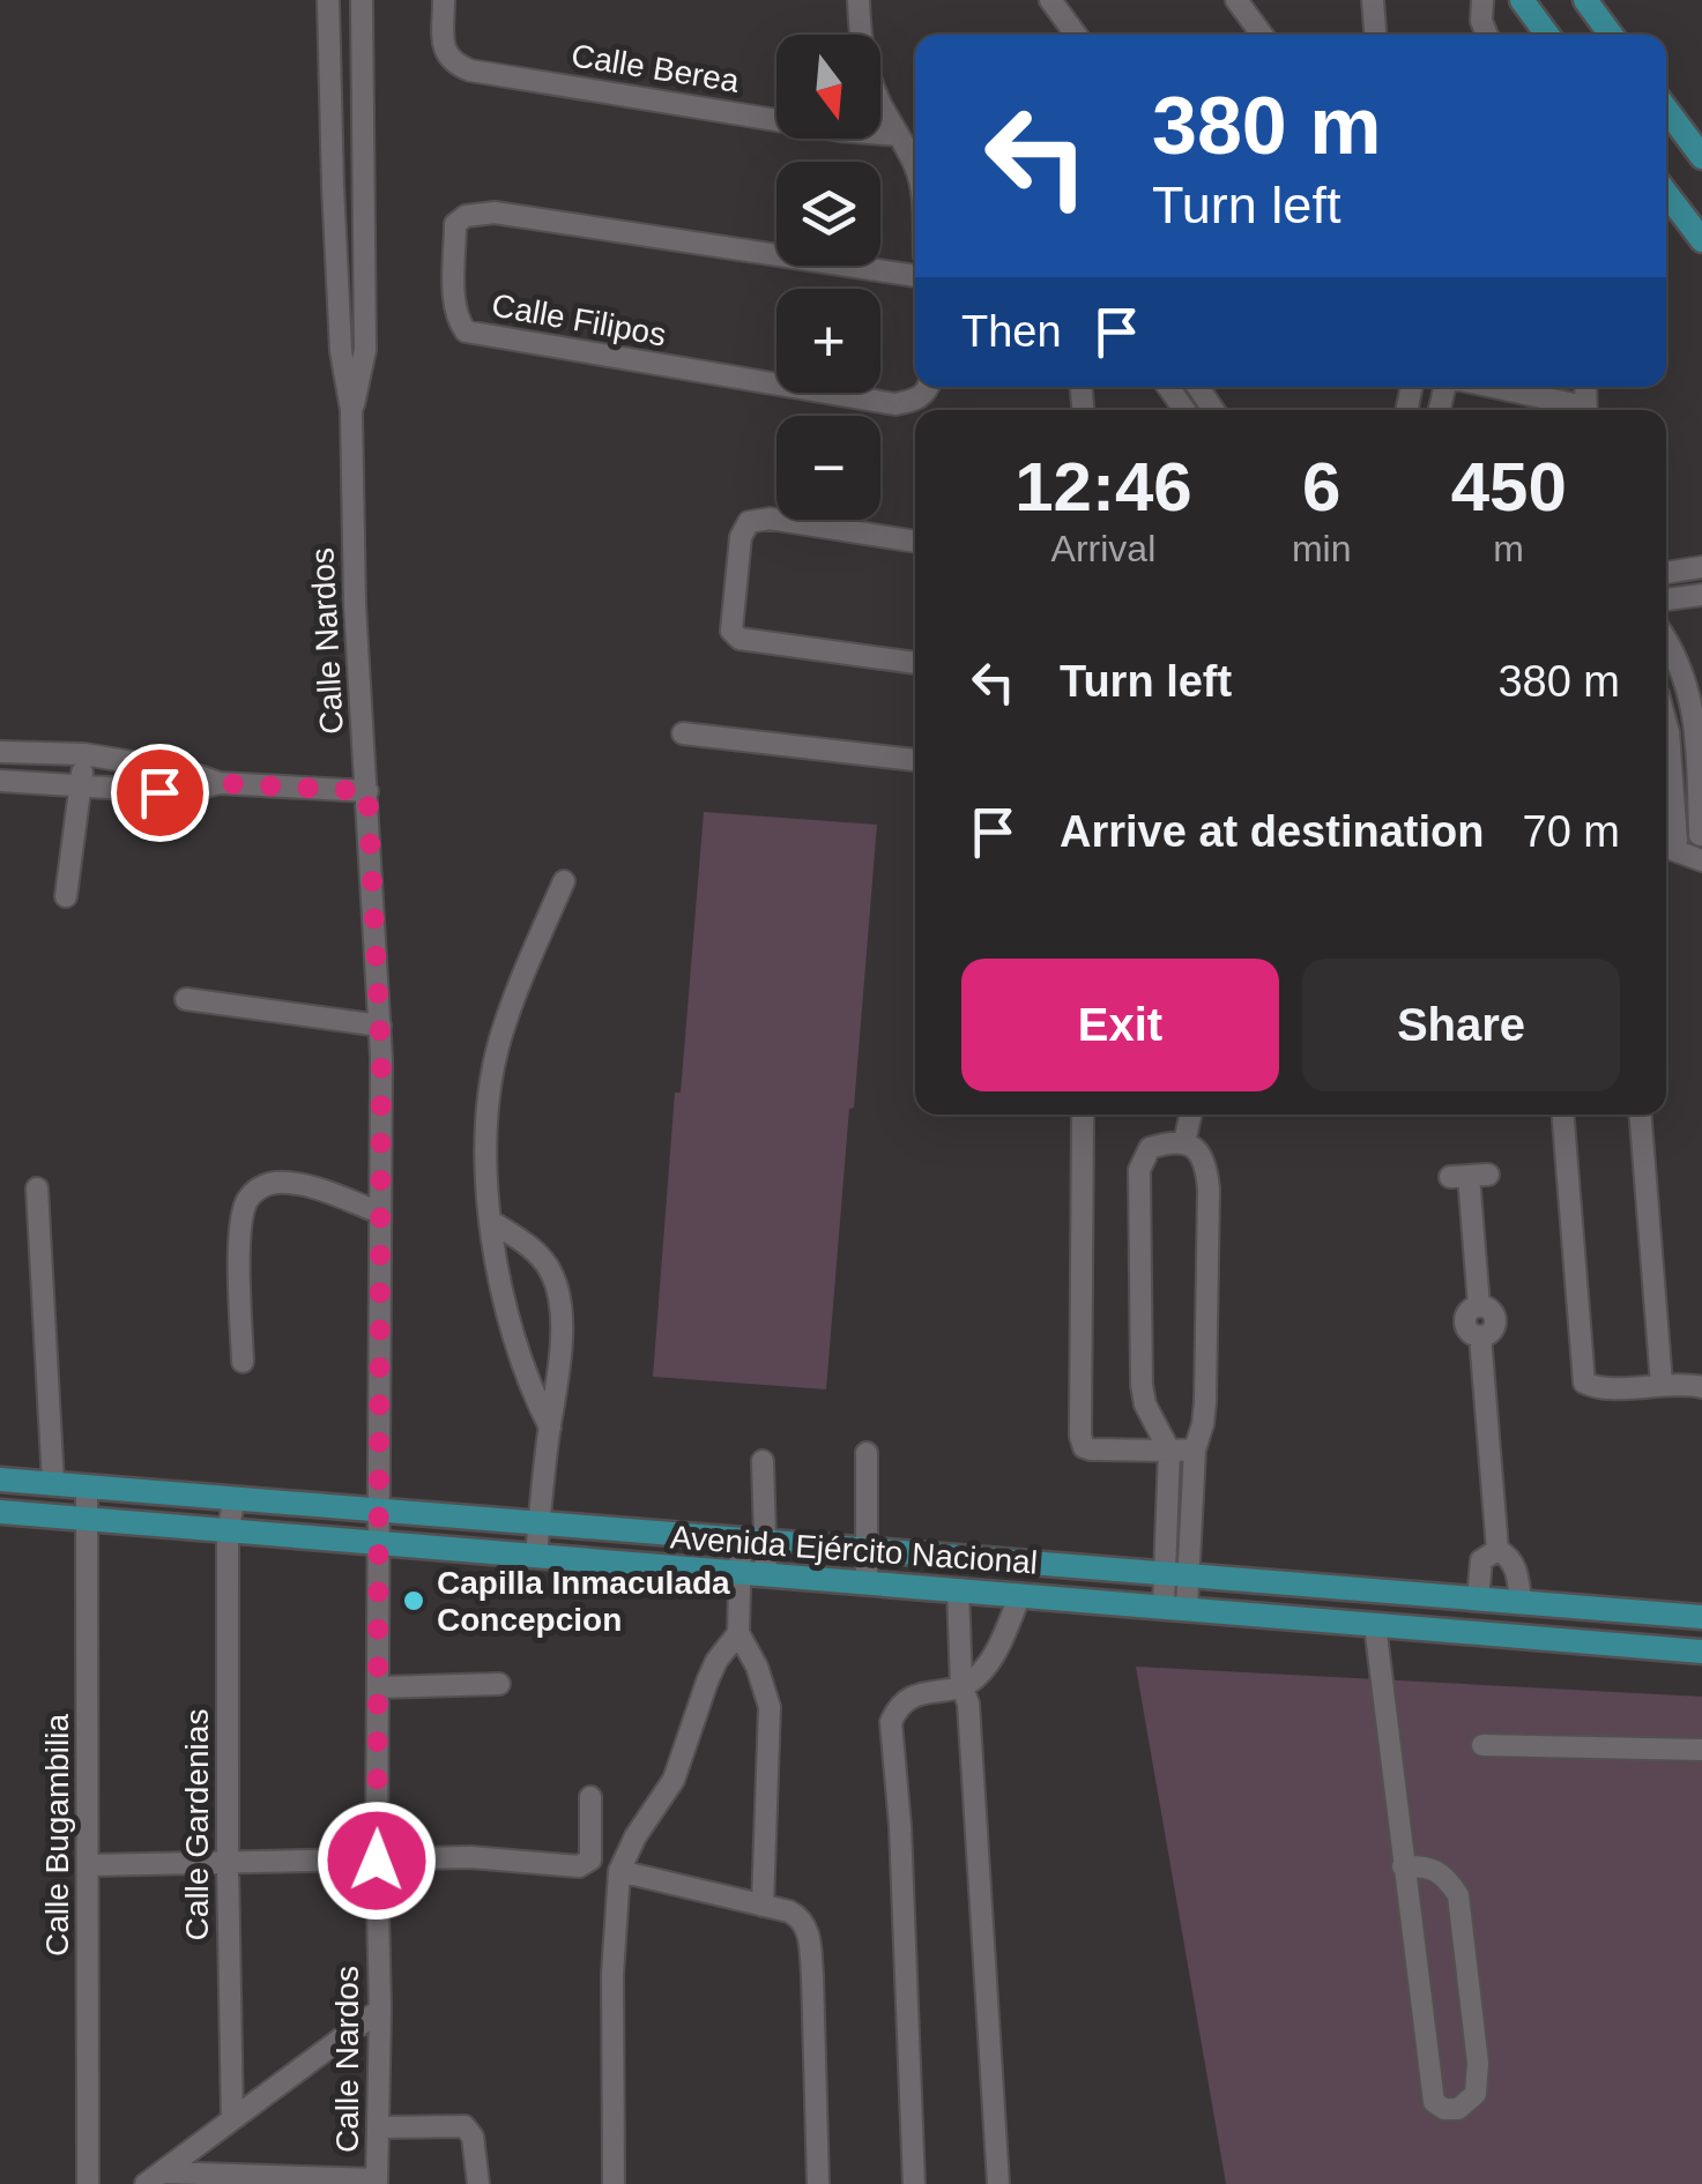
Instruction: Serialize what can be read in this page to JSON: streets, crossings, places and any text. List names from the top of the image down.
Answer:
{
  "streets": {
    "main road": ["Avenida Ejército Nacional"],
    "street": [
      "Calle Berea",
      "Calle Filipos",
      "Calle Nardos",
      "Calle Gardenias",
      "Calle Bugambilia"
    ]
  },
  "crossings": [
    ["Calle Nardos", "Avenida Ejército Nacional"],
    ["Avenida Ejército Nacional", "Calle Gardenias"],
    ["Avenida Ejército Nacional", "Calle Bugambilia"]
  ],
  "places": ["Capilla Inmaculada Concepcion"],
  "north": "bottom",
  "page": {
    "map_buttons": ["+", "−"],
    "turn": ["380 m", "Turn left"],
    "then": "Then",
    "eta": [
      "12:46",
      "Arrival",
      "6",
      "min",
      "450",
      "m"
    ],
    "list": [
      {
        "name": "Turn left",
        "value": "380 m"
      },
      {
        "name": "Arrive at destination",
        "value": "70 m"
      }
    ],
    "buttons": ["Exit", "Share"]
  }
}
